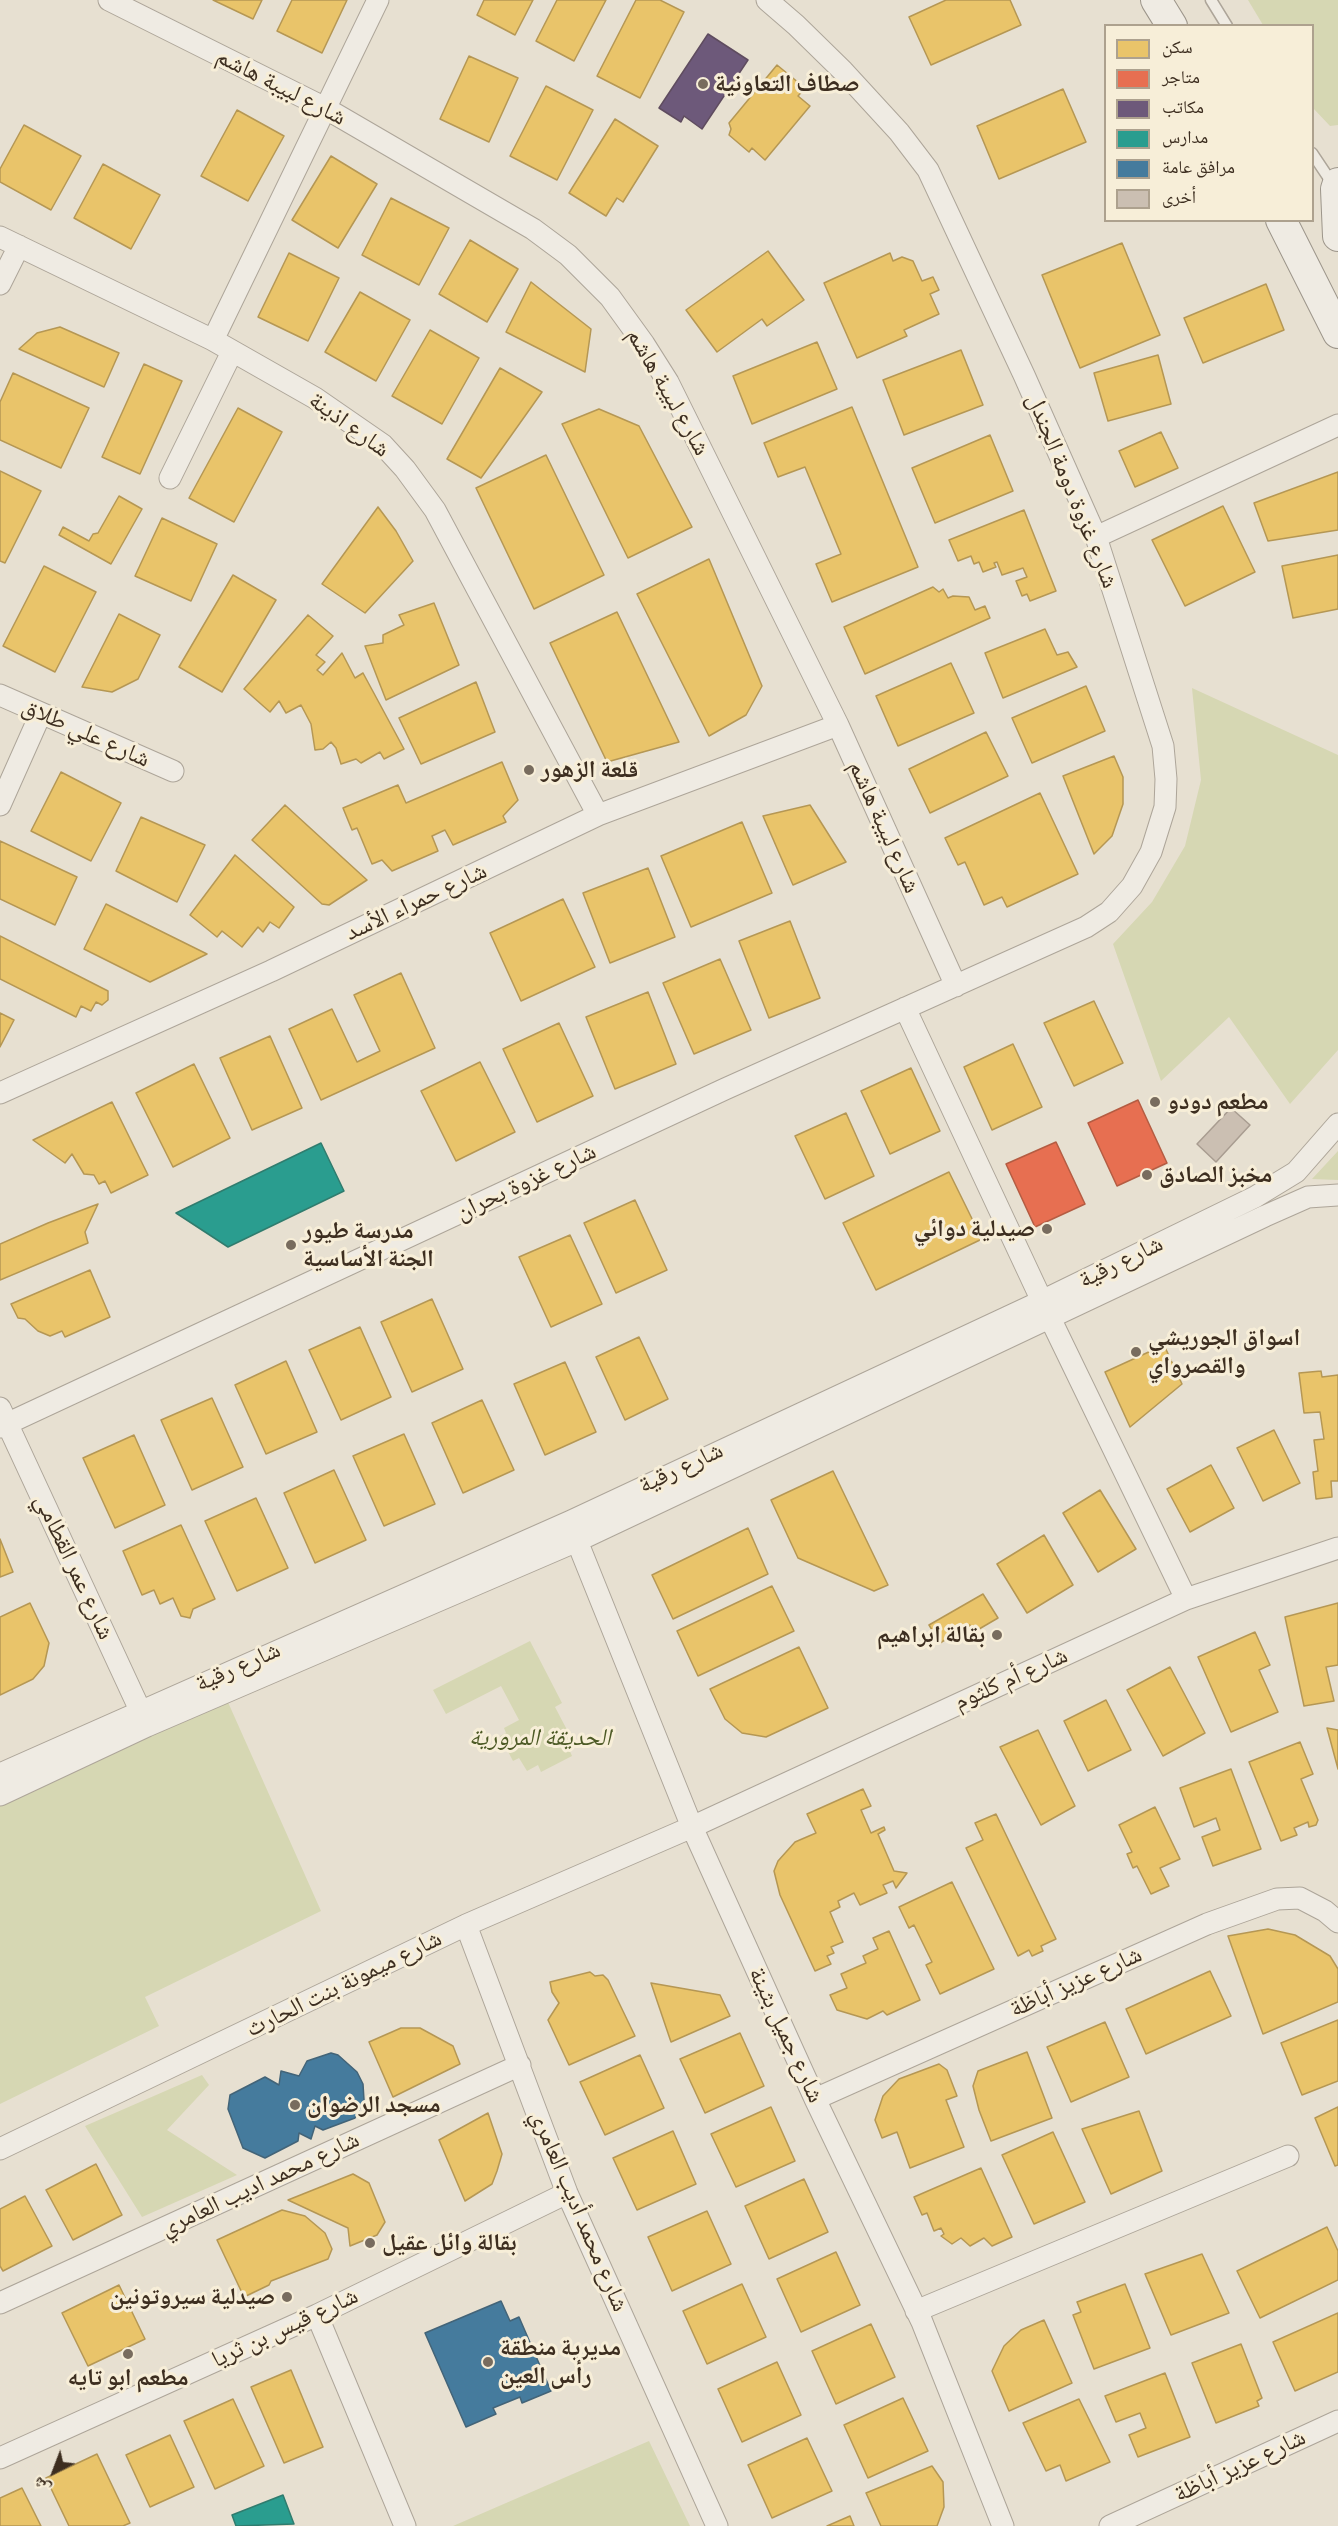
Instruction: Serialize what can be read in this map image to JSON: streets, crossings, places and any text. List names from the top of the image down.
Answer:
{
  "streets": {
    "street": [
      "شارع لبيبة هاشم",
      "شارع اذينة",
      "شارع غزوة دومة الجندل",
      "شارع علي طلاق",
      "شارع حمراء الأسد",
      "شارع غزوة بحران",
      "شارع رقية",
      "شارع عمر القطامي",
      "شارع أم كلثوم",
      "شارع عزيز أباظة",
      "شارع ميمونة بنت الحارث",
      "شارع جميل بثينة",
      "شارع محمد اديب العامري",
      "شارع محمد أديب العامري",
      "شارع قيس بن ثريا"
    ]
  },
  "crossings": [
    ["شارع لبيبة هاشم", "شارع غزوة دومة الجندل"],
    ["شارع لبيبة هاشم", "شارع حمراء الأسد"],
    ["شارع لبيبة هاشم", "شارع غزوة بحران"],
    ["شارع اذينة", "شارع حمراء الأسد"],
    ["شارع غزوة دومة الجندل", "شارع غزوة بحران"],
    ["شارع غزوة بحران", "شارع عمر القطامي"],
    ["شارع رقية", "شارع عمر القطامي"],
    ["شارع رقية", "شارع جميل بثينة"],
    ["شارع أم كلثوم", "شارع ميمونة بنت الحارث"],
    ["شارع أم كلثوم", "شارع جميل بثينة"],
    ["شارع عزيز أباظة", "شارع جميل بثينة"],
    ["شارع ميمونة بنت الحارث", "شارع جميل بثينة"],
    ["شارع ميمونة بنت الحارث", "شارع محمد أديب العامري"],
    ["شارع محمد اديب العامري", "شارع محمد أديب العامري"],
    ["شارع محمد أديب العامري", "شارع قيس بن ثريا"]
  ],
  "parks": ["الحديقة المرورية"],
  "places": [
    "صطاف التعاونية",
    "قلعة الزهور",
    "مطعم دودو",
    "مخبز الصادق",
    "صيدلية دوائي",
    "مدرسة طيور الجنة الأساسية",
    "اسواق الجوريشي والقصرواي",
    "بقالة ابراهيم",
    "مسجد الرضوان",
    "بقالة وائل عقيل",
    "صيدلية سيروتونين",
    "مطعم ابو تايه",
    "مديرية منطقة رأس العين"
  ],
  "legend": [
    "سكن",
    "متاجر",
    "مكاتب",
    "مدارس",
    "مرافق عامة",
    "أخرى"
  ],
  "north": "bottom left"
}
